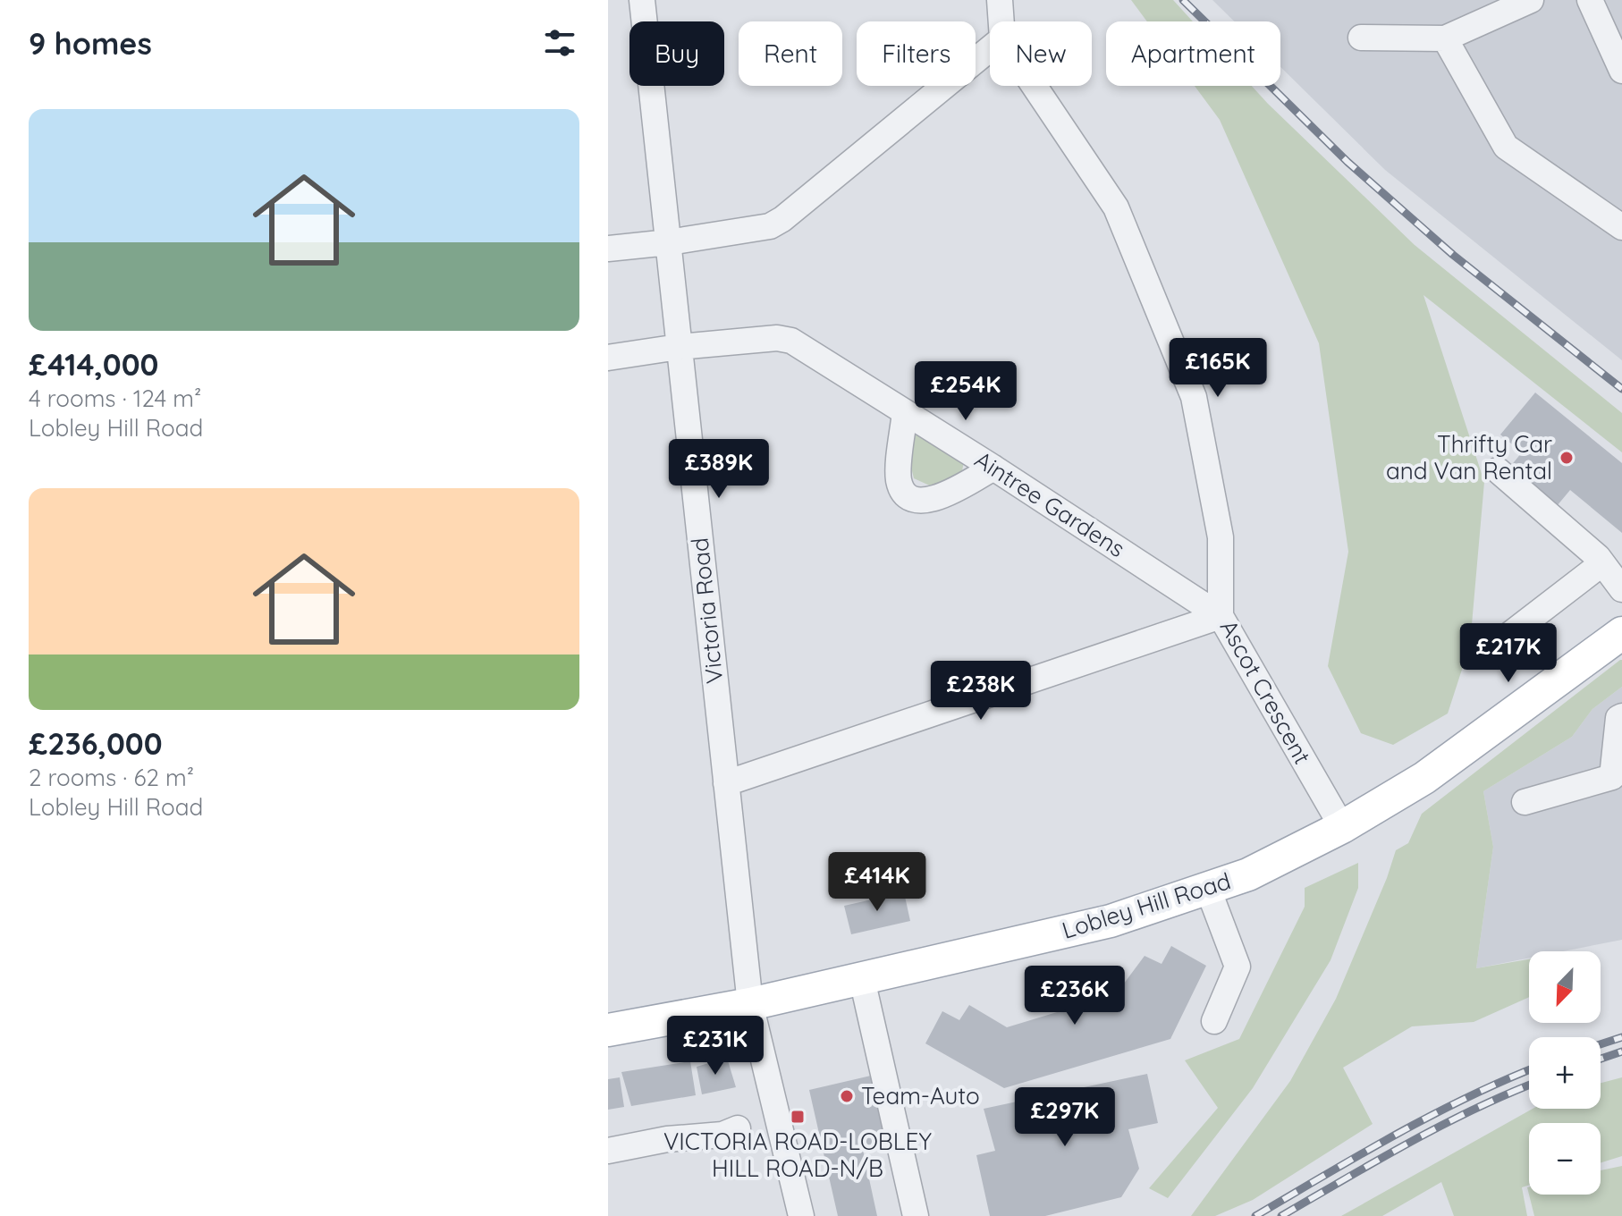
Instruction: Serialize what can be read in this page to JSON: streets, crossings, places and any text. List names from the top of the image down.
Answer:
{
  "streets": {
    "main road": ["Lobley Hill Road"],
    "street": ["Aintree Gardens", "Victoria Road", "Ascot Crescent"]
  },
  "crossings": [
    ["Aintree Gardens", "Victoria Road"],
    ["Aintree Gardens", "Ascot Crescent"],
    ["Victoria Road", "Lobley Hill Road"],
    ["Ascot Crescent", "Lobley Hill Road"]
  ],
  "places": {
    "other": ["Thrifty Car and Van Rental", "Team-Auto"],
    "transit": ["VICTORIA ROAD-LOBLEY HILL ROAD-N/B"]
  },
  "north": "bottom left",
  "page": {
    "heading": "9 homes",
    "chip": [
      "Buy",
      "Rent",
      "Filters",
      "New",
      "Apartment"
    ],
    "list": [
      {
        "name": "£414,000",
        "note": "4 rooms · 124 m² · Lobley Hill Road"
      },
      {
        "name": "£236,000",
        "note": "2 rooms · 62 m² · Lobley Hill Road"
      }
    ],
    "price": [
      "£165K",
      "£254K",
      "£389K",
      "£217K",
      "£238K",
      "£414K",
      "£236K",
      "£231K",
      "£297K"
    ],
    "map_buttons": ["+", "−"]
  }
}
